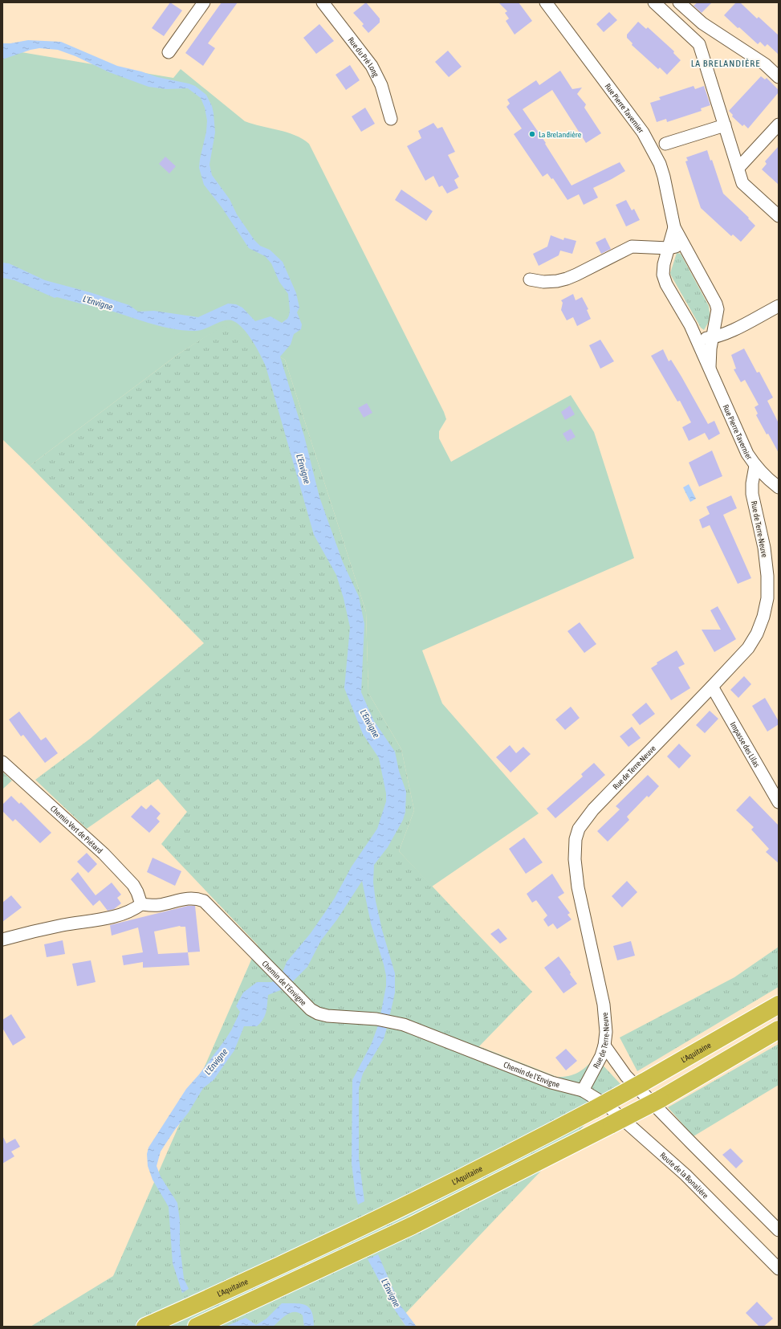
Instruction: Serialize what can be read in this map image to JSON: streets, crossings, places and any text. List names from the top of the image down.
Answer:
{
  "streets": {
    "highway": ["L'Aquitaine"],
    "street": [
      "Rue du Pré Long",
      "Rue Pierre Tavernier",
      "Rue de Terre-Neuve",
      "Impasse des Lilas",
      "Chemin Vert de Piétard",
      "Chemin de l'Envigne",
      "Route de la Bonalière"
    ]
  },
  "crossings": [
    ["Rue Pierre Tavernier", "Rue de Terre-Neuve"],
    ["Rue de Terre-Neuve", "Impasse des Lilas"],
    ["Rue de Terre-Neuve", "Chemin de l'Envigne"],
    ["Rue de Terre-Neuve", "Route de la Bonalière"],
    ["Chemin Vert de Piétard", "Chemin de l'Envigne"],
    ["Chemin de l'Envigne", "Route de la Bonalière"]
  ],
  "districts": ["LA BRELANDIÈRE"],
  "water": ["L'Envigne"],
  "places": ["La Brelandière"]
}
